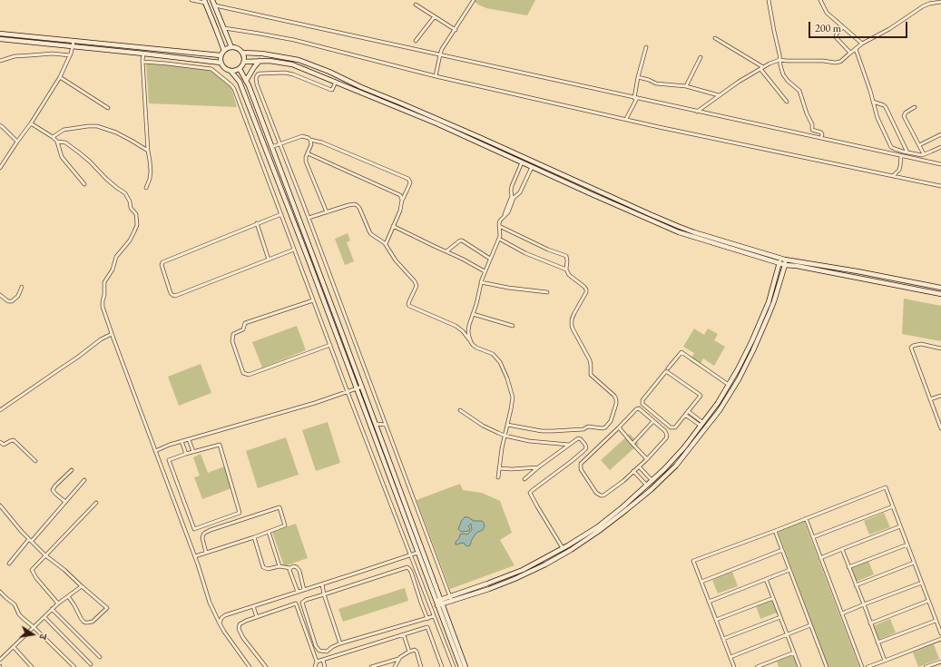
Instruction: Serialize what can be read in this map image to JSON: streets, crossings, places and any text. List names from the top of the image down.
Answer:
{
  "scale_bar": "200 m",
  "north": "right"
}
